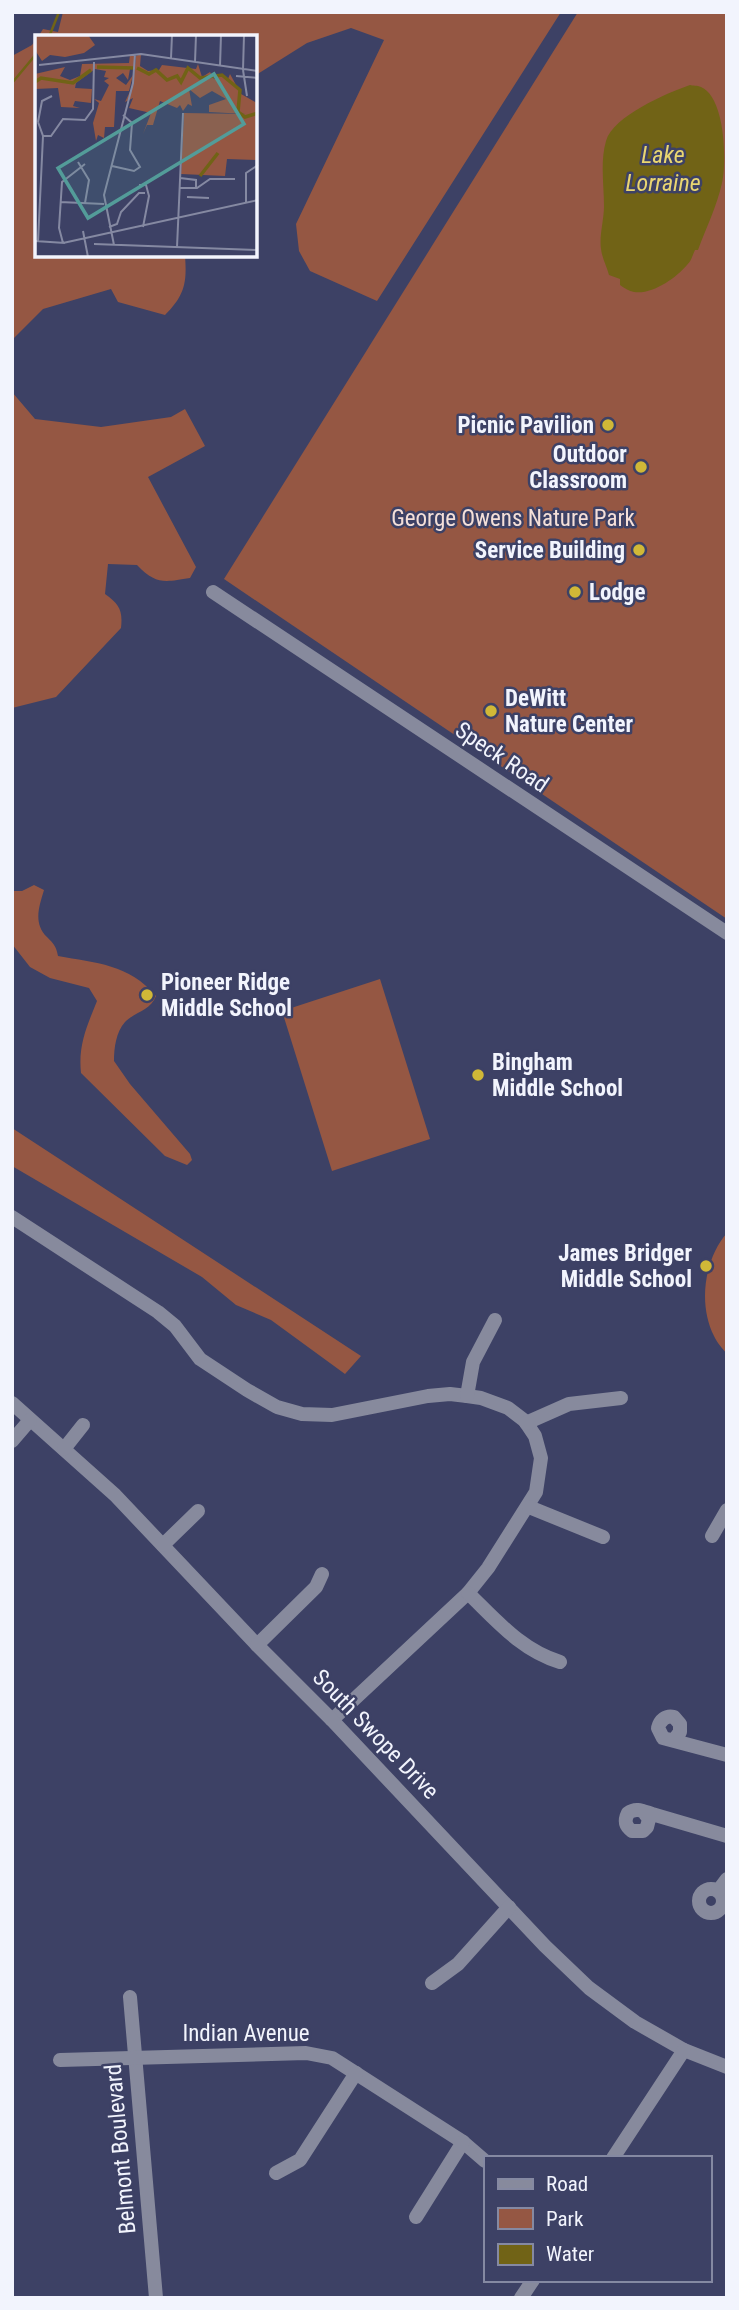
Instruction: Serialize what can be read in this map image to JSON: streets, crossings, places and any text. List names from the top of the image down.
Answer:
{
  "streets": {
    "street": [
      "Speck Road",
      "South Swope Drive",
      "Indian Avenue",
      "Belmont Boulevard"
    ]
  },
  "crossings": [
    ["Indian Avenue", "Belmont Boulevard"]
  ],
  "water": ["Lake Lorraine"],
  "parks": ["George Owens Nature Park"],
  "places": [
    "Picnic Pavilion",
    "Outdoor Classroom",
    "Service Building",
    "Lodge",
    "DeWitt Nature Center",
    "Pioneer Ridge Middle School",
    "Bingham Middle School",
    "James Bridger Middle School"
  ],
  "legend": ["Road", "Park", "Water"]
}
